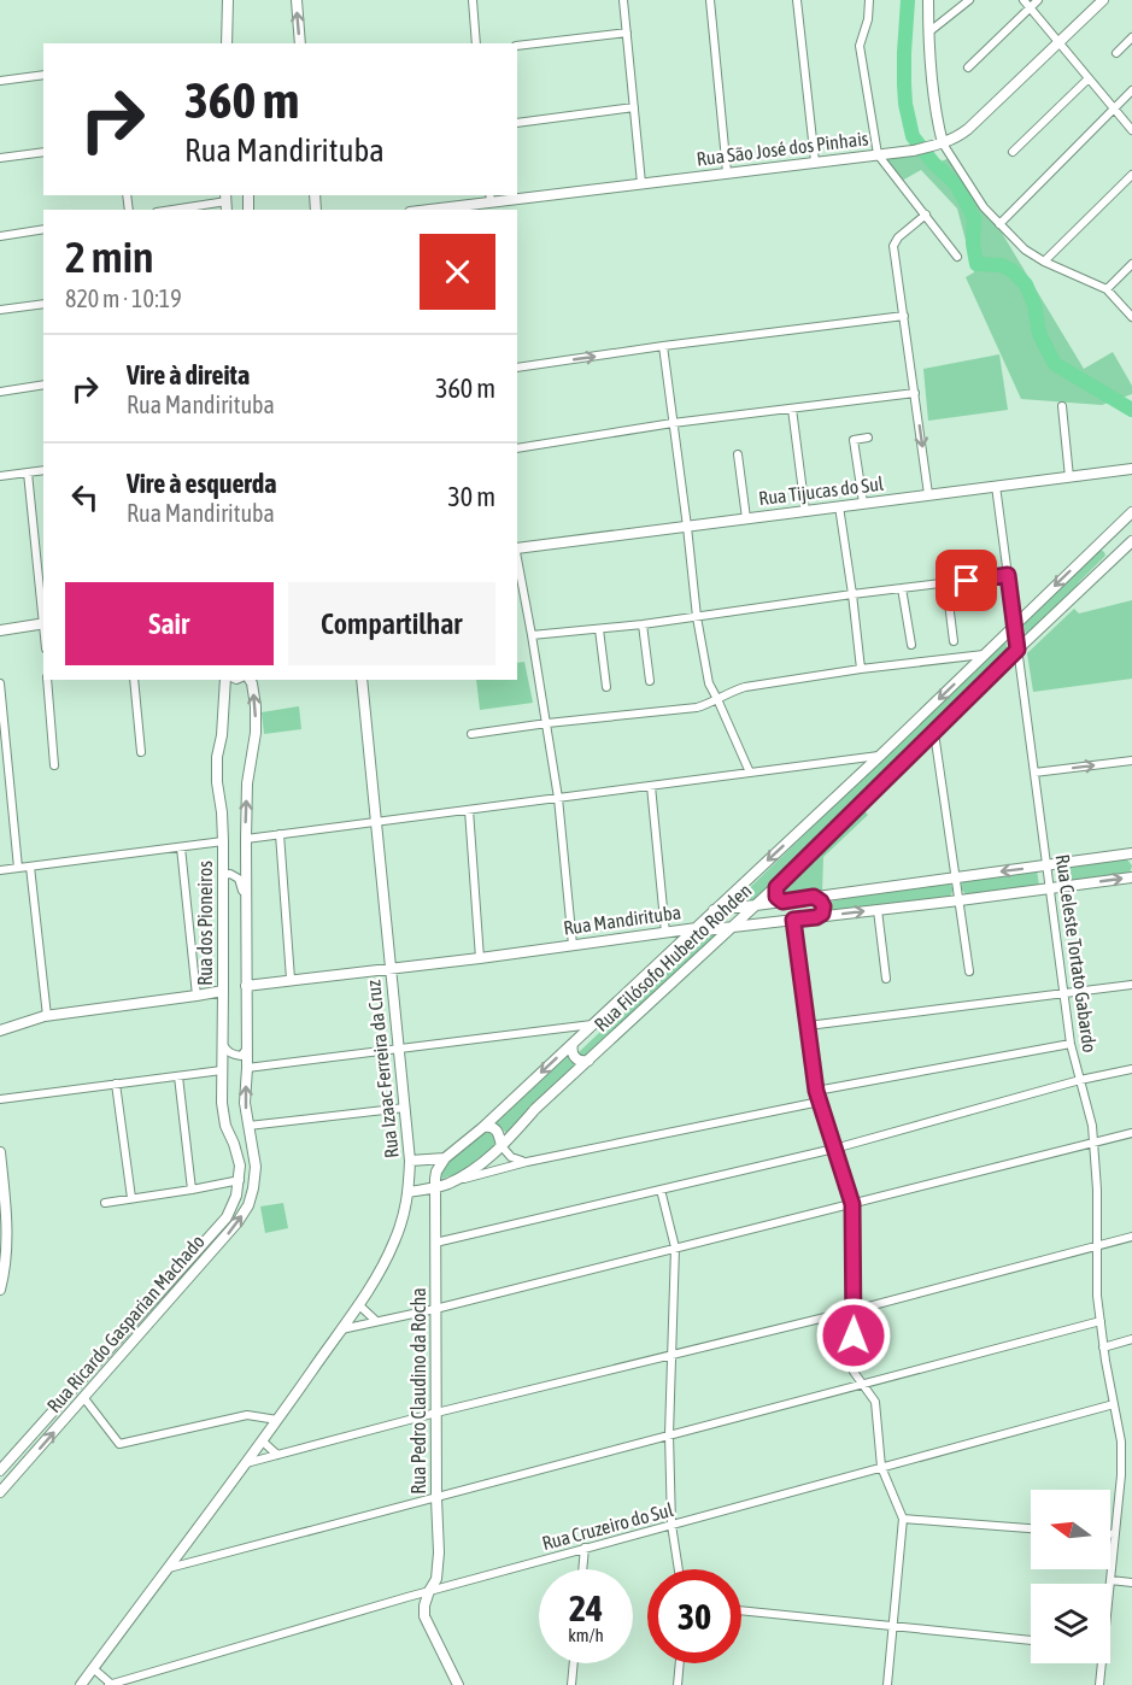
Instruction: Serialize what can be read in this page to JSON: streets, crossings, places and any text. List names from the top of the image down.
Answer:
{
  "streets": {
    "street": [
      "Rua São José dos Pinhais",
      "Rua Tijucas do Sul",
      "Rua Mandirituba",
      "Rua dos Pioneiros",
      "Rua Celeste Tortato Gabardo",
      "Rua Filósofo Huberto Rohden",
      "Rua Izaac Ferreira da Cruz",
      "Rua Ricardo Gasparian Machado",
      "Rua Pedro Claudino da Rocha",
      "Rua Cruzeiro do Sul"
    ]
  },
  "crossings": [
    ["Rua Tijucas do Sul", "Rua Celeste Tortato Gabardo"],
    ["Rua Mandirituba", "Rua dos Pioneiros"],
    ["Rua Mandirituba", "Rua Celeste Tortato Gabardo"],
    ["Rua Mandirituba", "Rua Filósofo Huberto Rohden"],
    ["Rua Mandirituba", "Rua Izaac Ferreira da Cruz"],
    ["Rua dos Pioneiros", "Rua Ricardo Gasparian Machado"],
    ["Rua Celeste Tortato Gabardo", "Rua Filósofo Huberto Rohden"],
    ["Rua Celeste Tortato Gabardo", "Rua Cruzeiro do Sul"],
    ["Rua Filósofo Huberto Rohden", "Rua Izaac Ferreira da Cruz"],
    ["Rua Filósofo Huberto Rohden", "Rua Pedro Claudino da Rocha"],
    ["Rua Izaac Ferreira da Cruz", "Rua Cruzeiro do Sul"],
    ["Rua Pedro Claudino da Rocha", "Rua Cruzeiro do Sul"]
  ],
  "north": "left",
  "page": {
    "turn": ["360 m", "Rua Mandirituba"],
    "heading": ["2 min", "820 m · 10:19"],
    "list": [
      {
        "name": "Vire à direita",
        "note": "Rua Mandirituba",
        "value": "360 m"
      },
      {
        "name": "Vire à esquerda",
        "note": "Rua Mandirituba",
        "value": "30 m"
      }
    ],
    "buttons": ["Sair", "Compartilhar"],
    "speed": "24 km/h",
    "limit": "30"
  }
}
